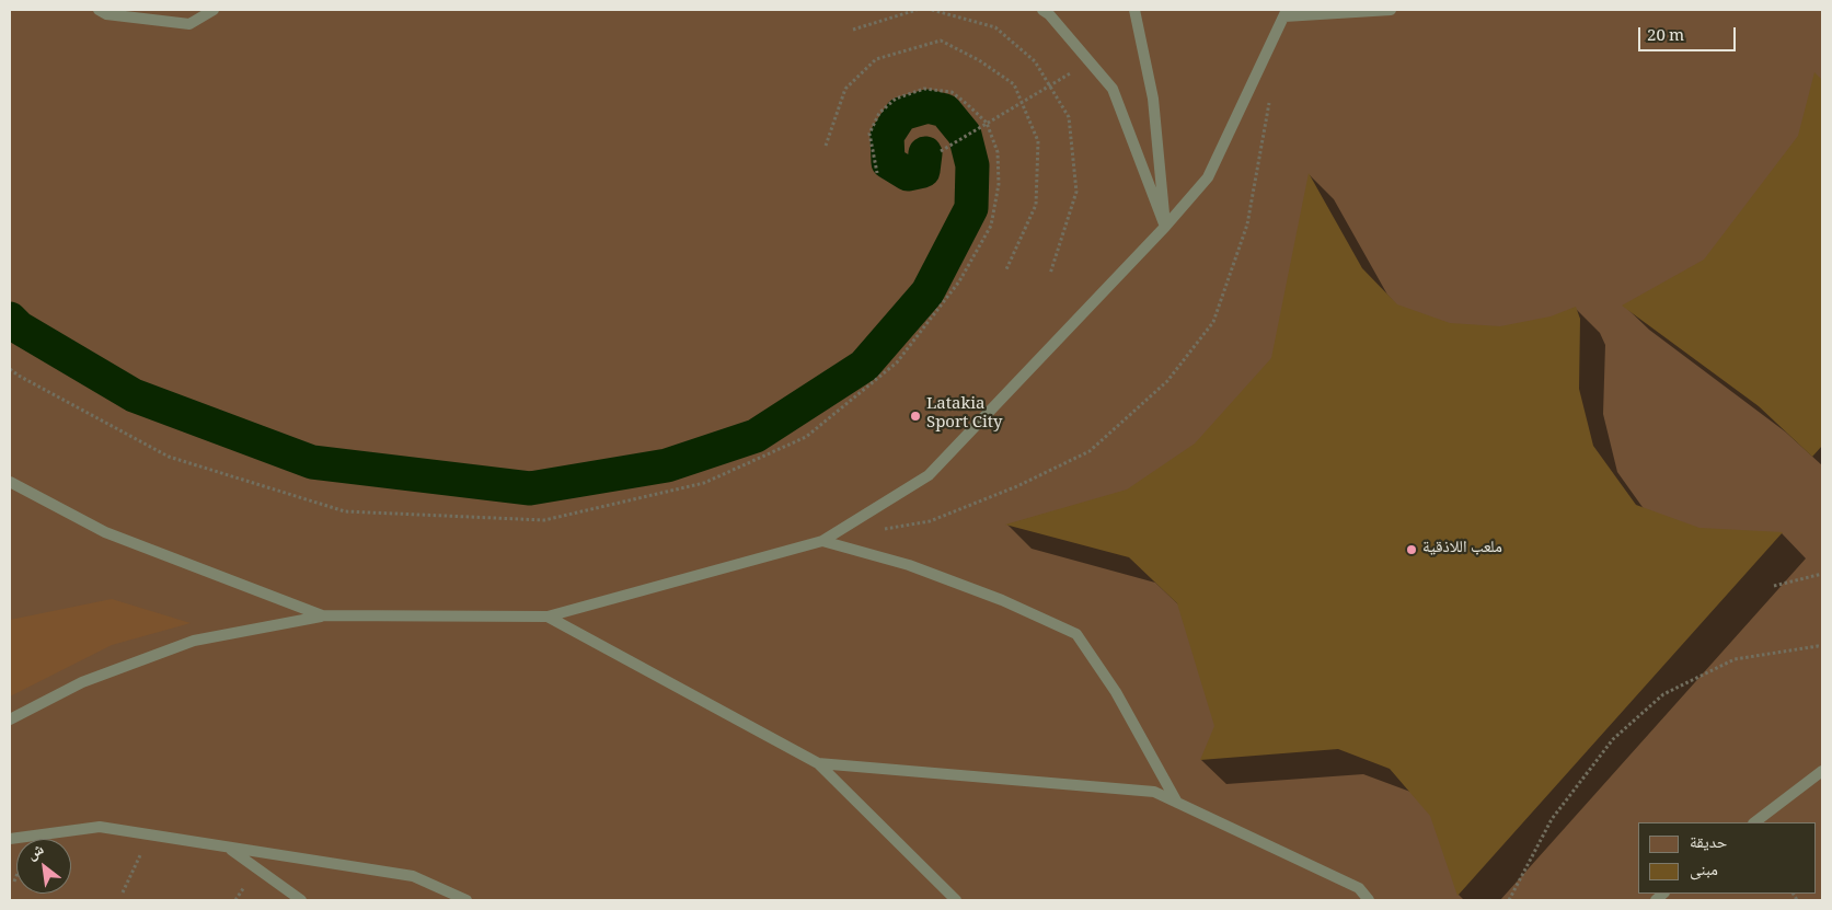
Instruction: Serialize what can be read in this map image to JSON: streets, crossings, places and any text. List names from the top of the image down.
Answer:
{
  "places": ["Latakia Sport City", "ملعب اللاذقية"],
  "legend": ["حديقة", "مبنى"],
  "scale_bar": "20 m",
  "north": "top left"
}
